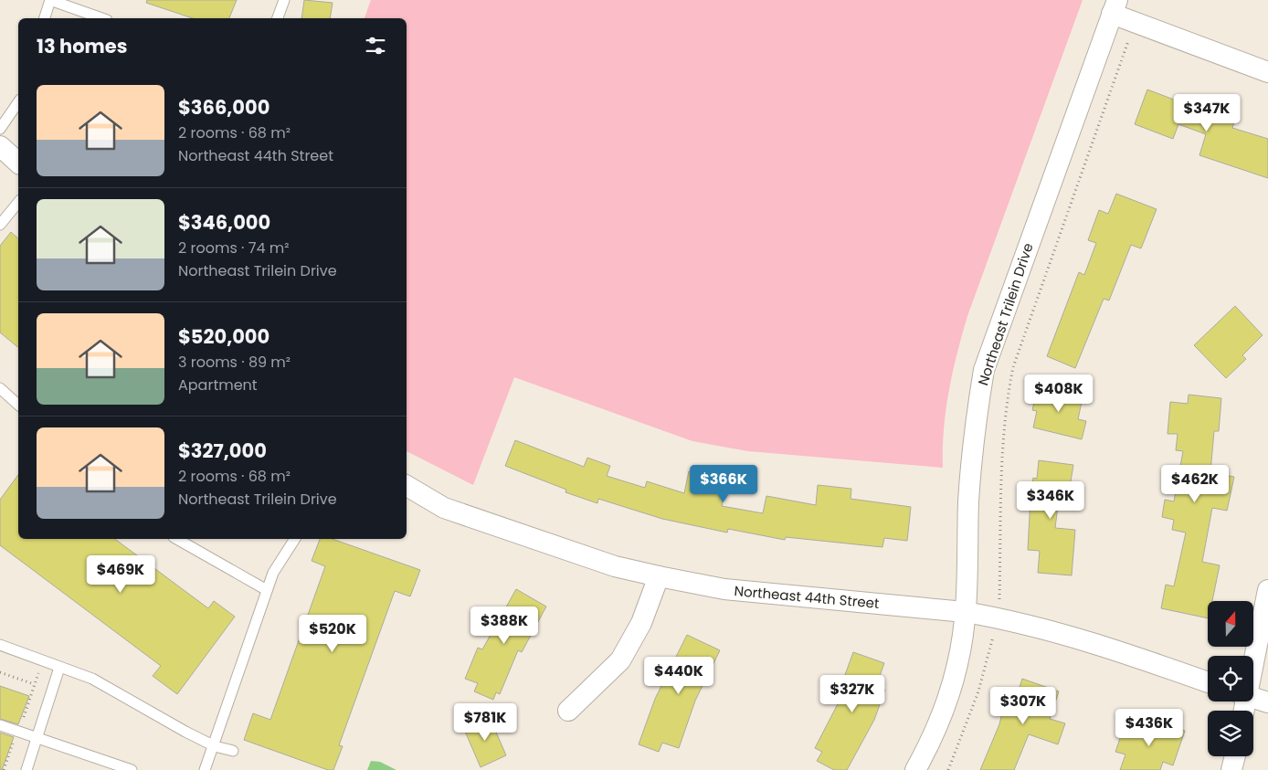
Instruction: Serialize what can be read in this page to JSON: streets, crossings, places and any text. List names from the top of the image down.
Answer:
{
  "streets": {
    "street": ["Northeast Trilein Drive", "Northeast 44th Street"]
  },
  "crossings": [
    ["Northeast Trilein Drive", "Northeast 44th Street"]
  ],
  "north": "top",
  "page": {
    "heading": "13 homes",
    "list": [
      {
        "name": "$366,000",
        "note": "2 rooms · 68 m² · Northeast 44th Street"
      },
      {
        "name": "$346,000",
        "note": "2 rooms · 74 m² · Northeast Trilein Drive"
      },
      {
        "name": "$520,000",
        "note": "3 rooms · 89 m² · Apartment"
      },
      {
        "name": "$327,000",
        "note": "2 rooms · 68 m² · Northeast Trilein Drive"
      }
    ],
    "price": [
      "$347K",
      "$408K",
      "$366K",
      "$462K",
      "$346K",
      "$469K",
      "$388K",
      "$520K",
      "$440K",
      "$327K",
      "$307K",
      "$781K",
      "$436K"
    ]
  }
}
